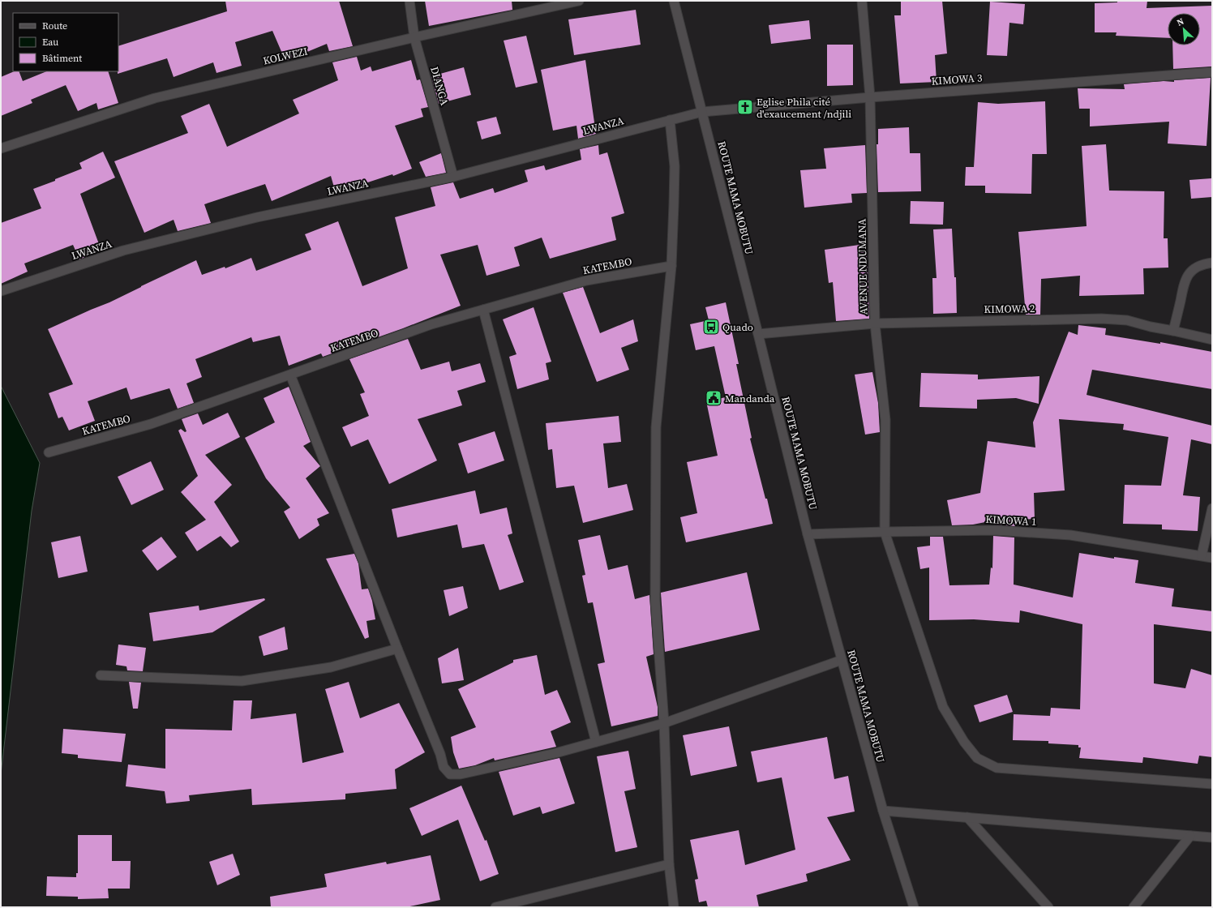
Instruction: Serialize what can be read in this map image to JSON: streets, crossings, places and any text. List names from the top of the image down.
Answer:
{
  "streets": {
    "street": [
      "KOLWEZI",
      "KIMOWA 3",
      "DIANGA",
      "LWANZA",
      "ROUTE MAMA MOBUTU",
      "KATEMBO",
      "AVENUE NDUMANA",
      "KIMOWA 2",
      "KIMOWA 1"
    ]
  },
  "crossings": [
    ["KOLWEZI", "DIANGA"],
    ["KIMOWA 3", "LWANZA"],
    ["KIMOWA 3", "ROUTE MAMA MOBUTU"],
    ["KIMOWA 3", "AVENUE NDUMANA"],
    ["DIANGA", "LWANZA"],
    ["LWANZA", "ROUTE MAMA MOBUTU"],
    ["ROUTE MAMA MOBUTU", "KIMOWA 2"],
    ["ROUTE MAMA MOBUTU", "KIMOWA 1"],
    ["AVENUE NDUMANA", "KIMOWA 2"],
    ["AVENUE NDUMANA", "KIMOWA 1"]
  ],
  "places": {
    "church": ["Eglise Phila cité d'exaucement /ndjili"],
    "bus stop": ["Quado"],
    "public building": ["Mandanda"]
  },
  "legend": ["Route", "Eau", "Bâtiment"],
  "north": "top left"
}
